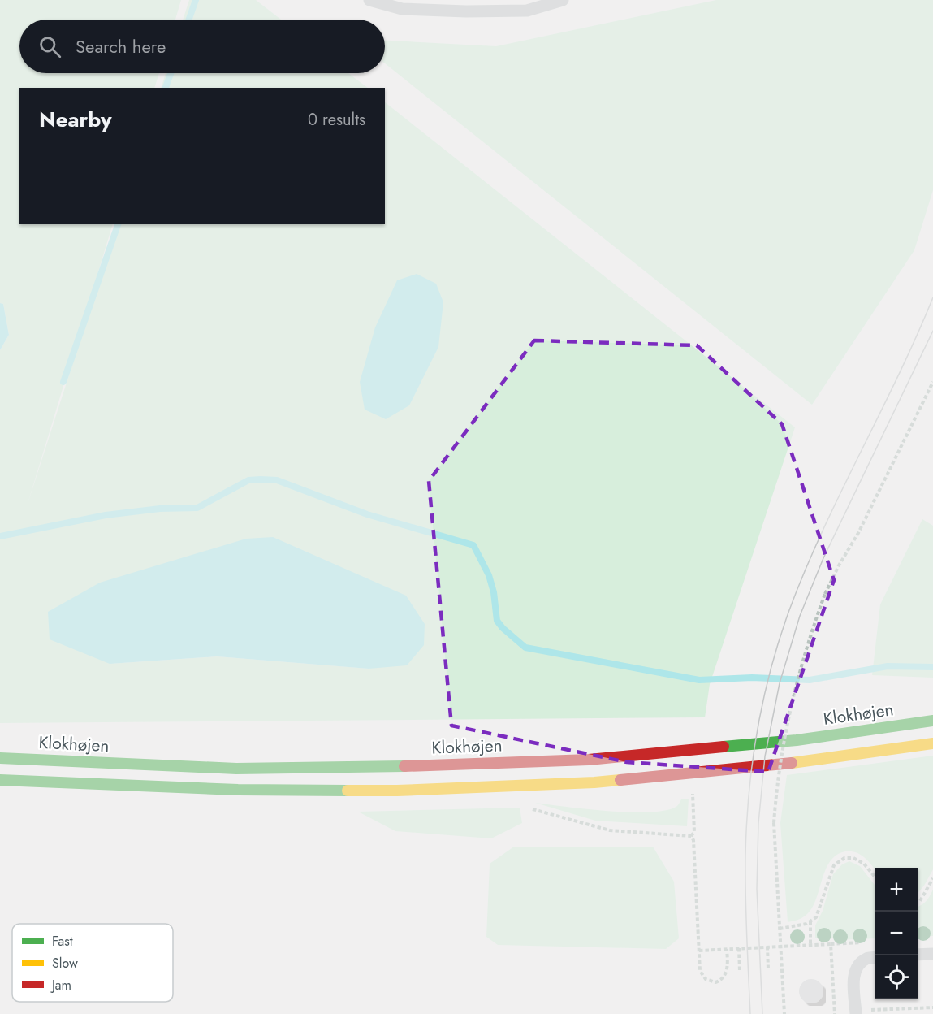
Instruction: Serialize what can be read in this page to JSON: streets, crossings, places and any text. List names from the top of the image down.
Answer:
{
  "streets": {
    "street": ["Klokhøjen"]
  },
  "legend": ["Fast", "Slow", "Jam"],
  "page": {
    "search": "Search here",
    "heading": ["Nearby", "0 results"],
    "map_buttons": ["+", "−"]
  }
}
